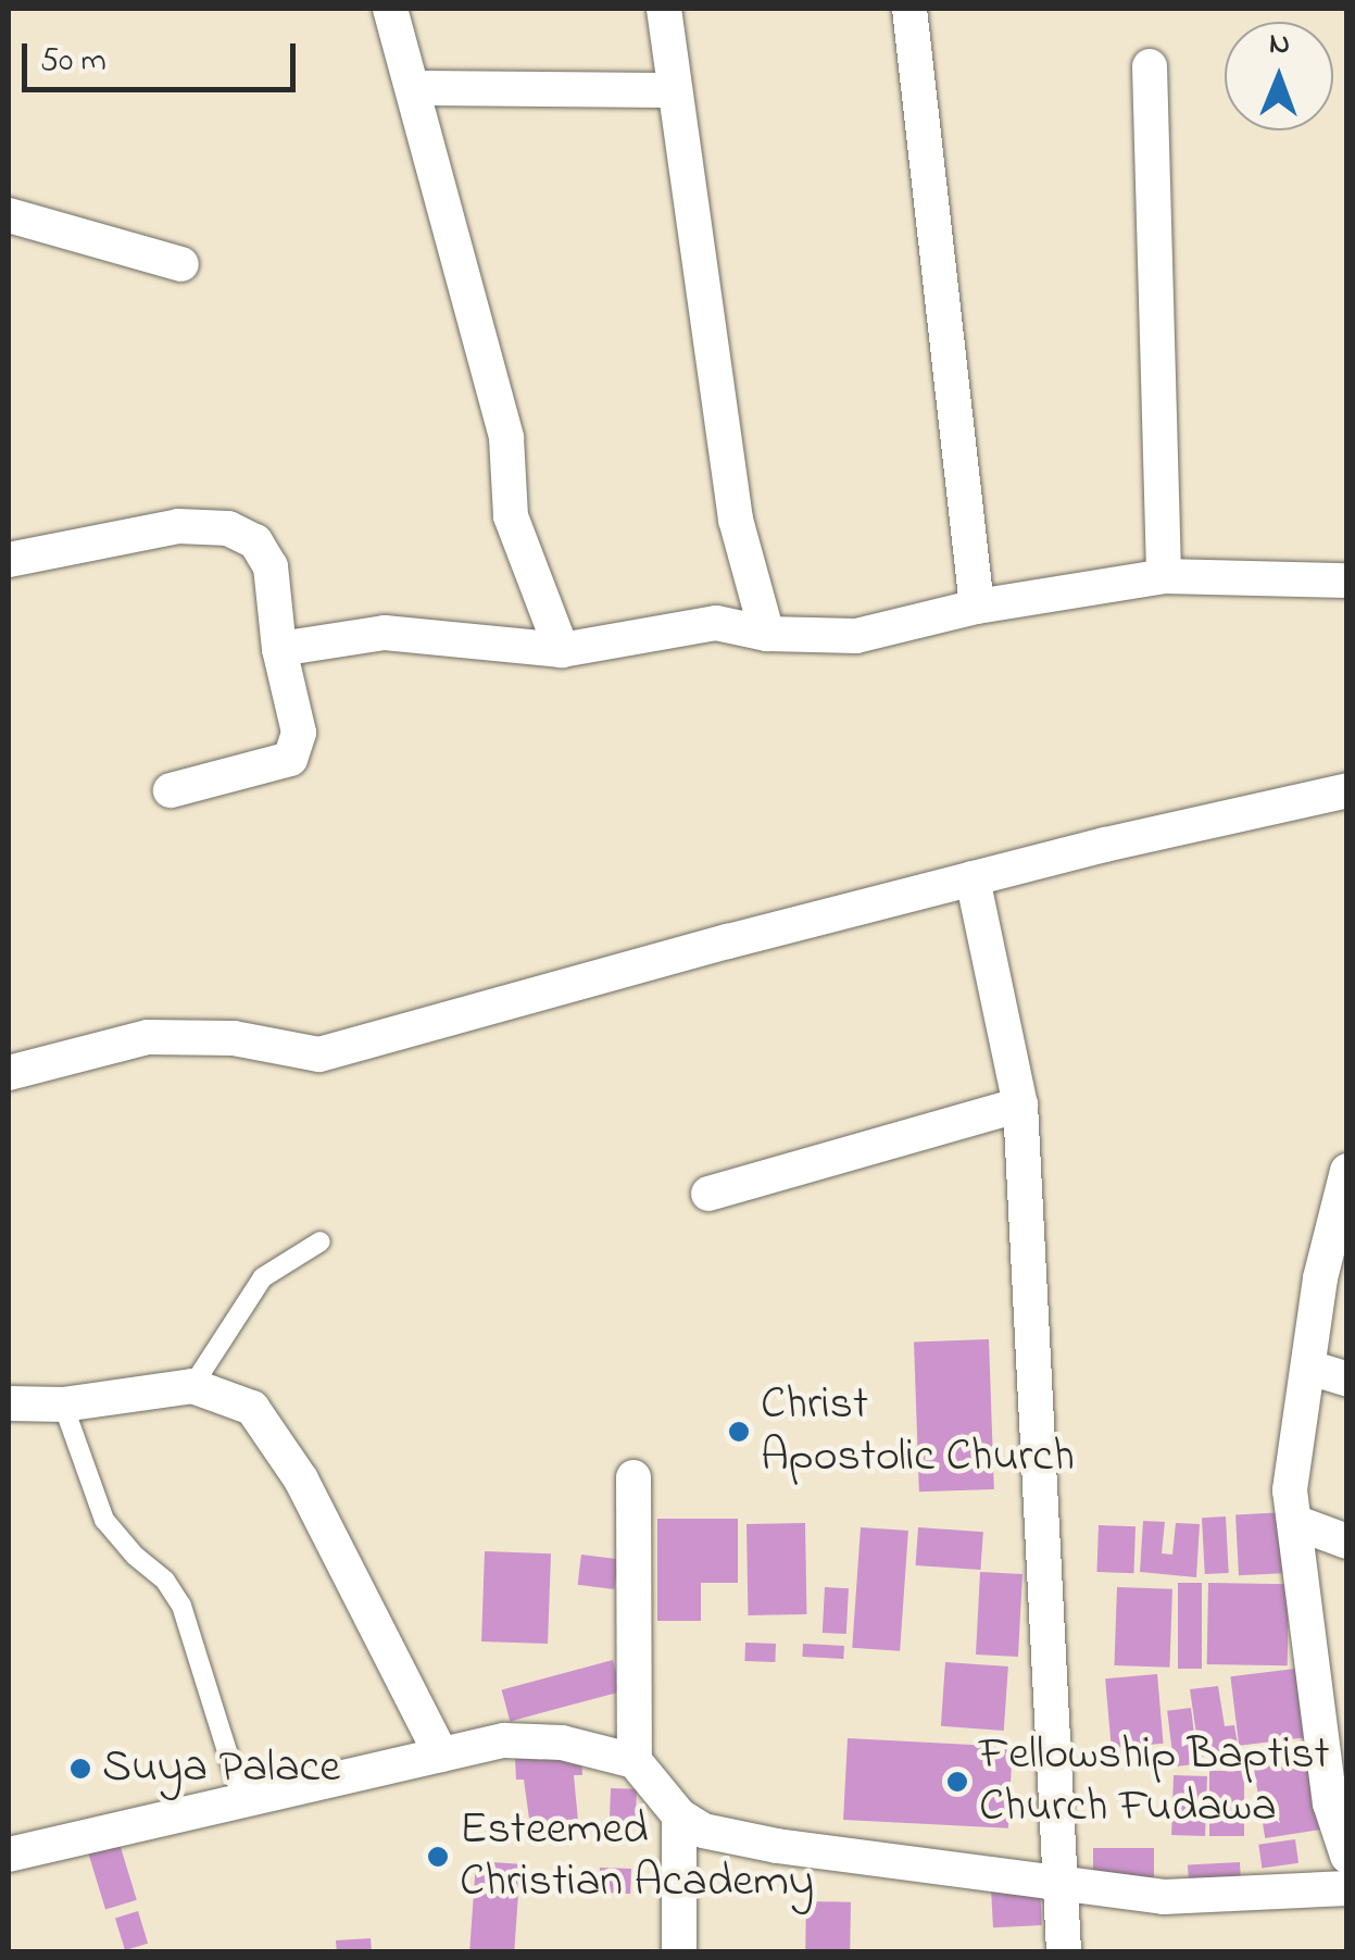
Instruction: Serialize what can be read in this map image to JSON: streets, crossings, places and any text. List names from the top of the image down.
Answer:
{
  "places": [
    "Christ Apostolic Church",
    "Suya Palace",
    "Fellowship Baptist Church Fudawa",
    "Esteemed Christian Academy"
  ],
  "scale_bar": "50 m",
  "north": "top"
}
